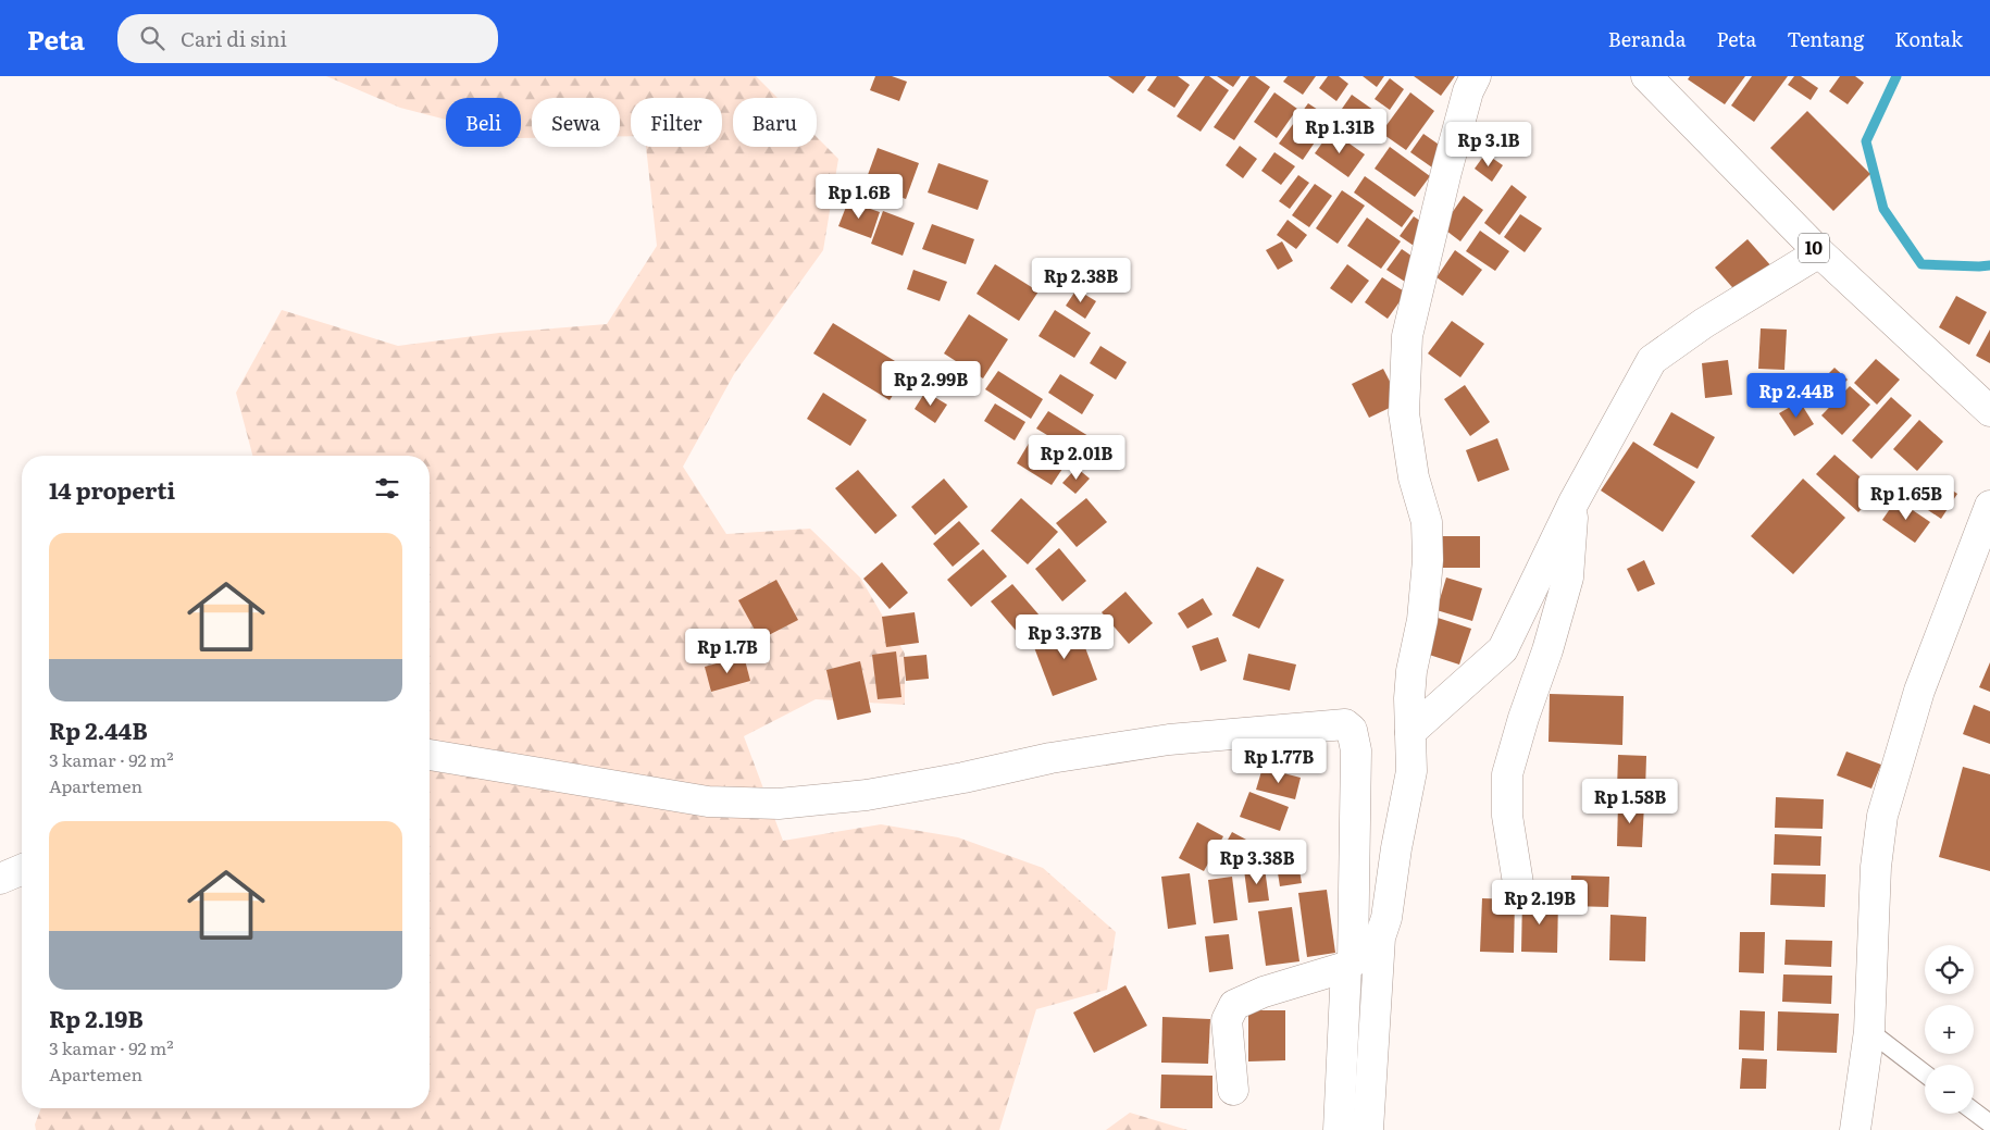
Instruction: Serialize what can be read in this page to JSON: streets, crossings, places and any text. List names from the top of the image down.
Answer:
{
  "streets": {
    "main road": ["10"]
  },
  "page": {
    "header": "Peta",
    "search": "Cari di sini",
    "nav": [
      "Beranda",
      "Peta",
      "Tentang",
      "Kontak"
    ],
    "chip": [
      "Beli",
      "Sewa",
      "Filter",
      "Baru"
    ],
    "price": [
      "Rp 1.31B",
      "Rp 3.1B",
      "Rp 1.6B",
      "Rp 2.38B",
      "Rp 2.99B",
      "Rp 2.44B",
      "Rp 2.01B",
      "Rp 1.65B",
      "Rp 3.37B",
      "Rp 1.7B",
      "Rp 1.77B",
      "Rp 1.58B",
      "Rp 3.38B",
      "Rp 2.19B"
    ],
    "heading": "14 properti",
    "list": [
      {
        "name": "Rp 2.44B",
        "note": "3 kamar · 92 m² · Apartemen"
      },
      {
        "name": "Rp 2.19B",
        "note": "3 kamar · 92 m² · Apartemen"
      }
    ],
    "map_buttons": ["+", "−"]
  }
}
